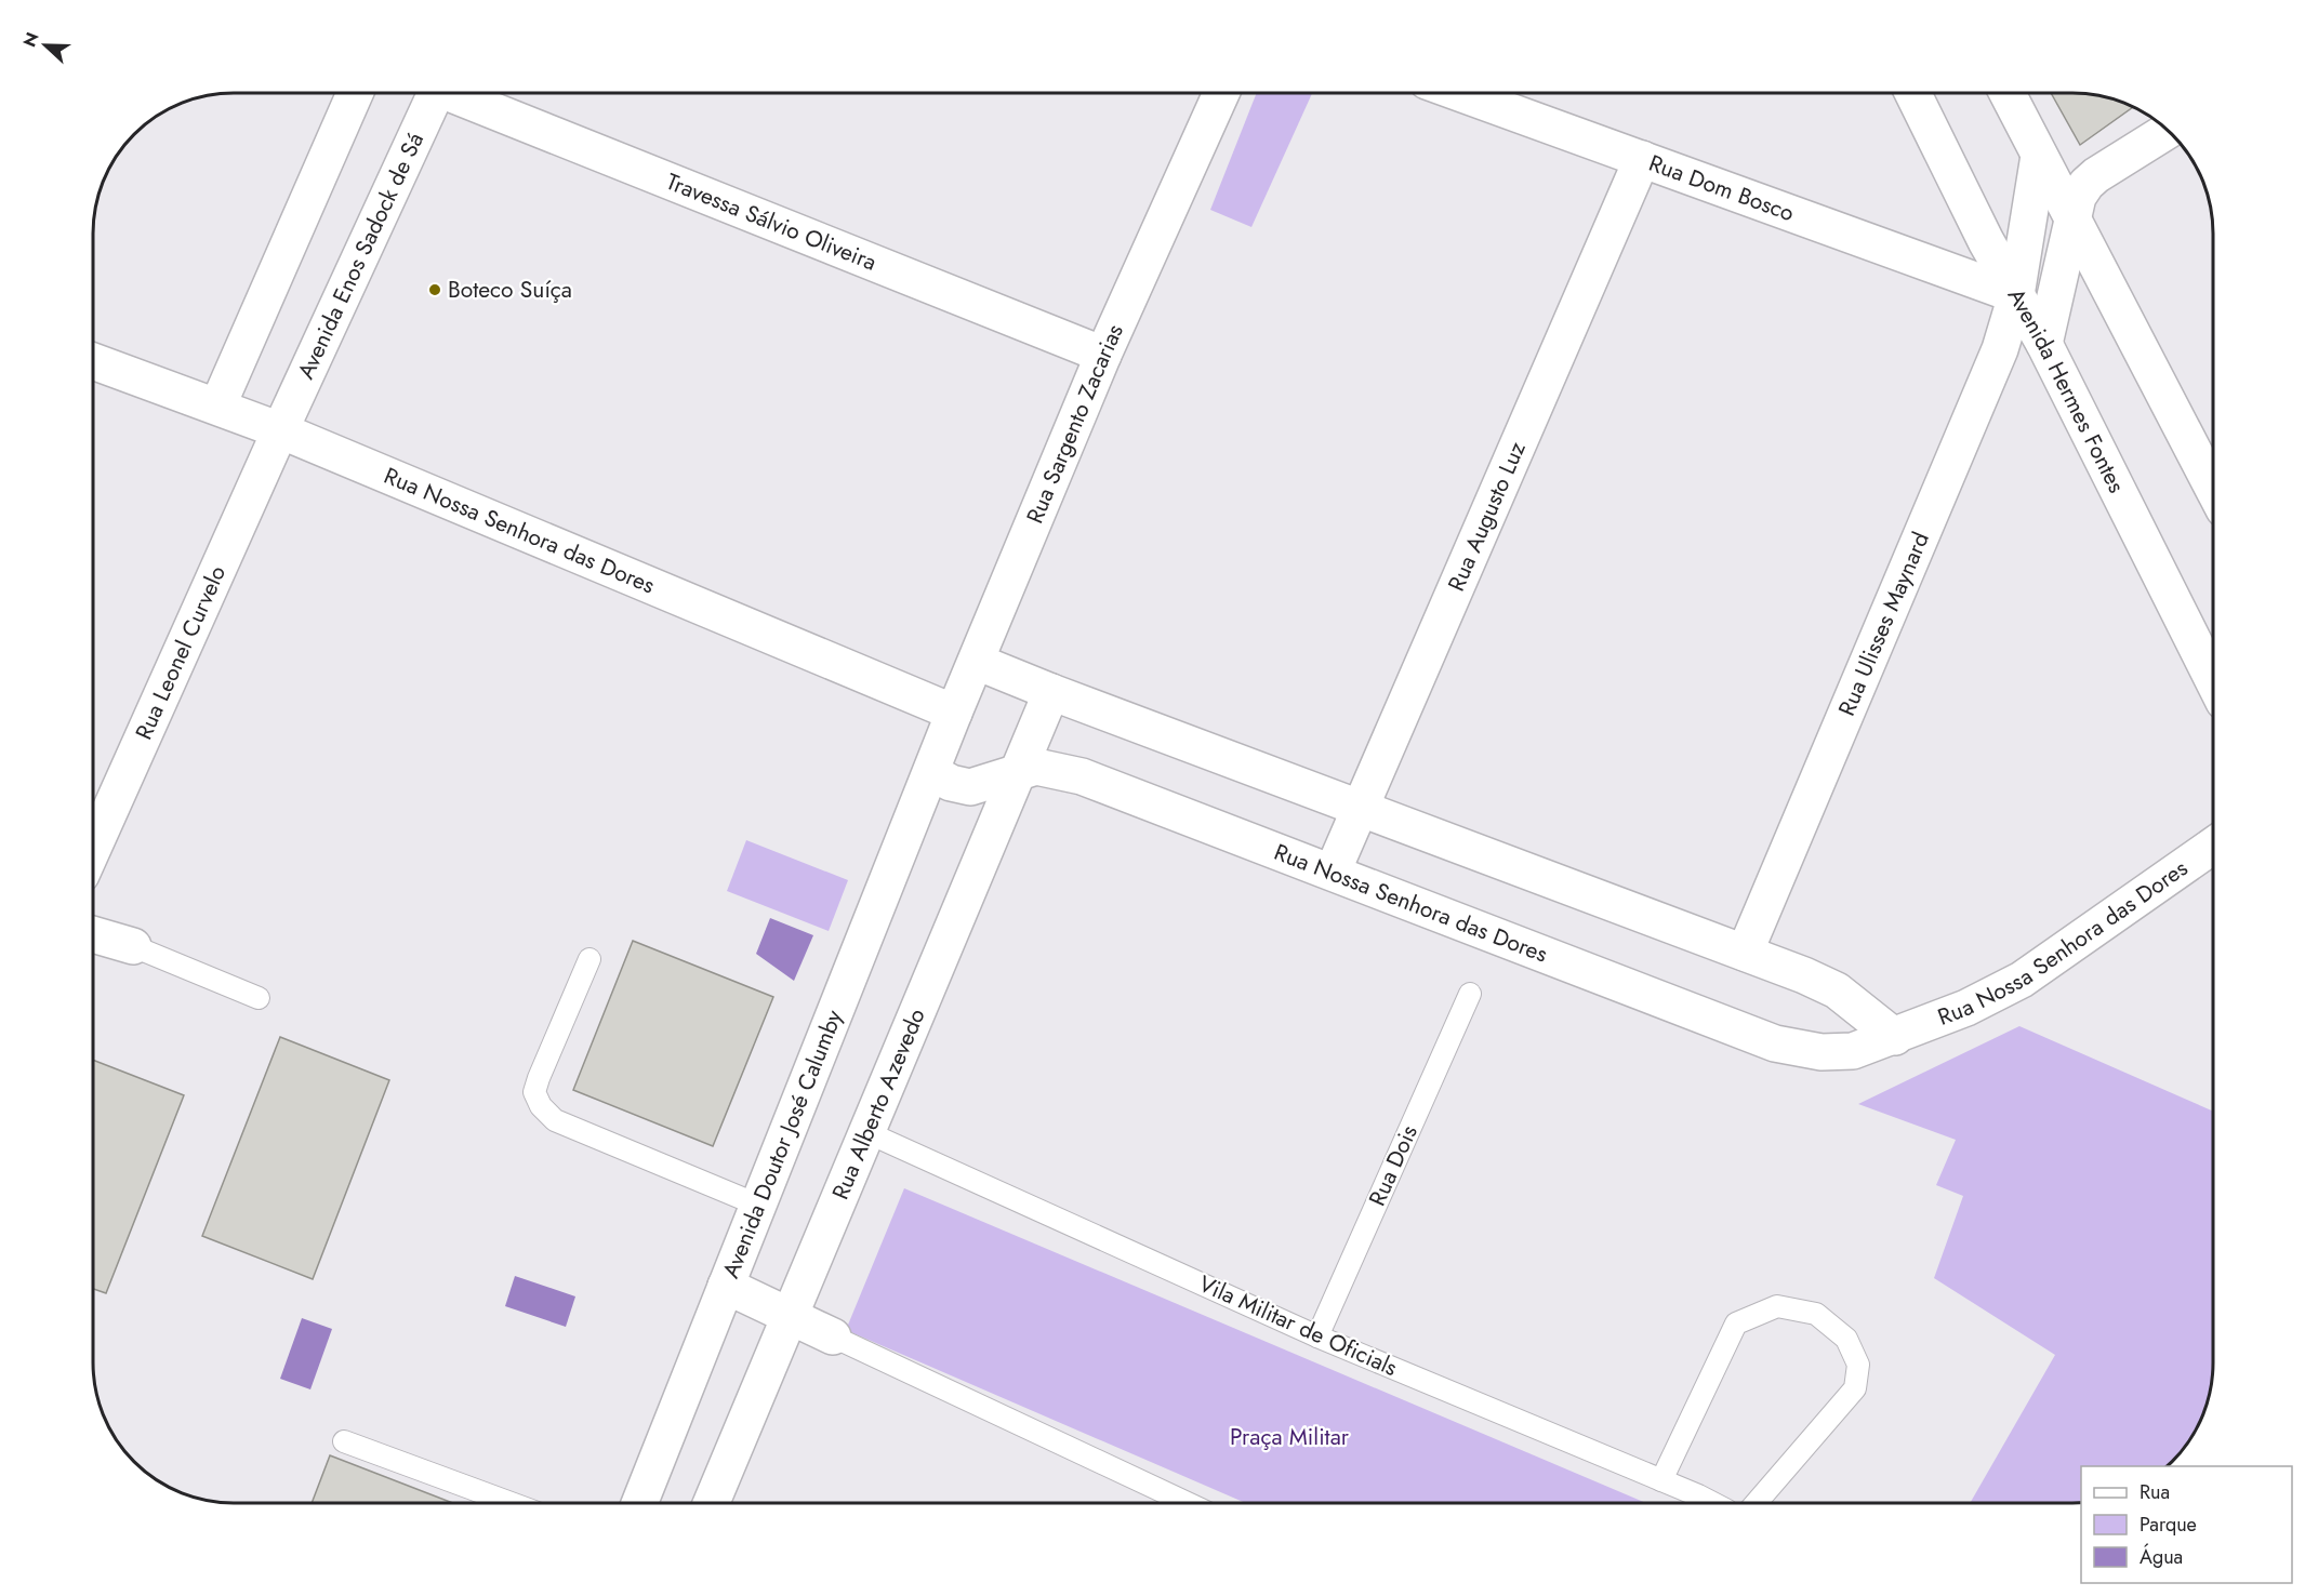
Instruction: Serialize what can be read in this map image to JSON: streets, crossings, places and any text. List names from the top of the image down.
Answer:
{
  "streets": {
    "street": [
      "Rua Dom Bosco",
      "Travessa Sálvio Oliveira",
      "Avenida Enos Sadock de Sá",
      "Avenida Hermes Fontes",
      "Rua Sargento Zacarias",
      "Rua Augusto Luz",
      "Rua Nossa Senhora das Dores",
      "Rua Ulisses Maynard",
      "Rua Leonel Curvelo",
      "Rua Alberto Azevedo",
      "Avenida Doutor José Calumby"
    ],
    "lane": ["Rua Dois", "Vila Militar de Oficials"]
  },
  "crossings": [
    ["Rua Dom Bosco", "Avenida Hermes Fontes"],
    ["Rua Dom Bosco", "Rua Augusto Luz"],
    ["Rua Dom Bosco", "Rua Ulisses Maynard"],
    ["Travessa Sálvio Oliveira", "Rua Sargento Zacarias"],
    ["Avenida Enos Sadock de Sá", "Rua Nossa Senhora das Dores"],
    ["Avenida Enos Sadock de Sá", "Rua Leonel Curvelo"],
    ["Avenida Hermes Fontes", "Rua Ulisses Maynard"],
    ["Rua Sargento Zacarias", "Rua Nossa Senhora das Dores"],
    ["Rua Sargento Zacarias", "Avenida Doutor José Calumby"],
    ["Rua Augusto Luz", "Rua Nossa Senhora das Dores"],
    ["Rua Nossa Senhora das Dores", "Rua Leonel Curvelo"],
    ["Rua Nossa Senhora das Dores", "Rua Alberto Azevedo"],
    ["Rua Nossa Senhora das Dores", "Avenida Doutor José Calumby"],
    ["Rua Alberto Azevedo", "Vila Militar de Oficials"],
    ["Rua Dois", "Vila Militar de Oficials"]
  ],
  "parks": ["Praça Militar"],
  "places": ["Boteco Suíça"],
  "legend": ["Rua", "Parque", "Água"],
  "north": "left"
}
